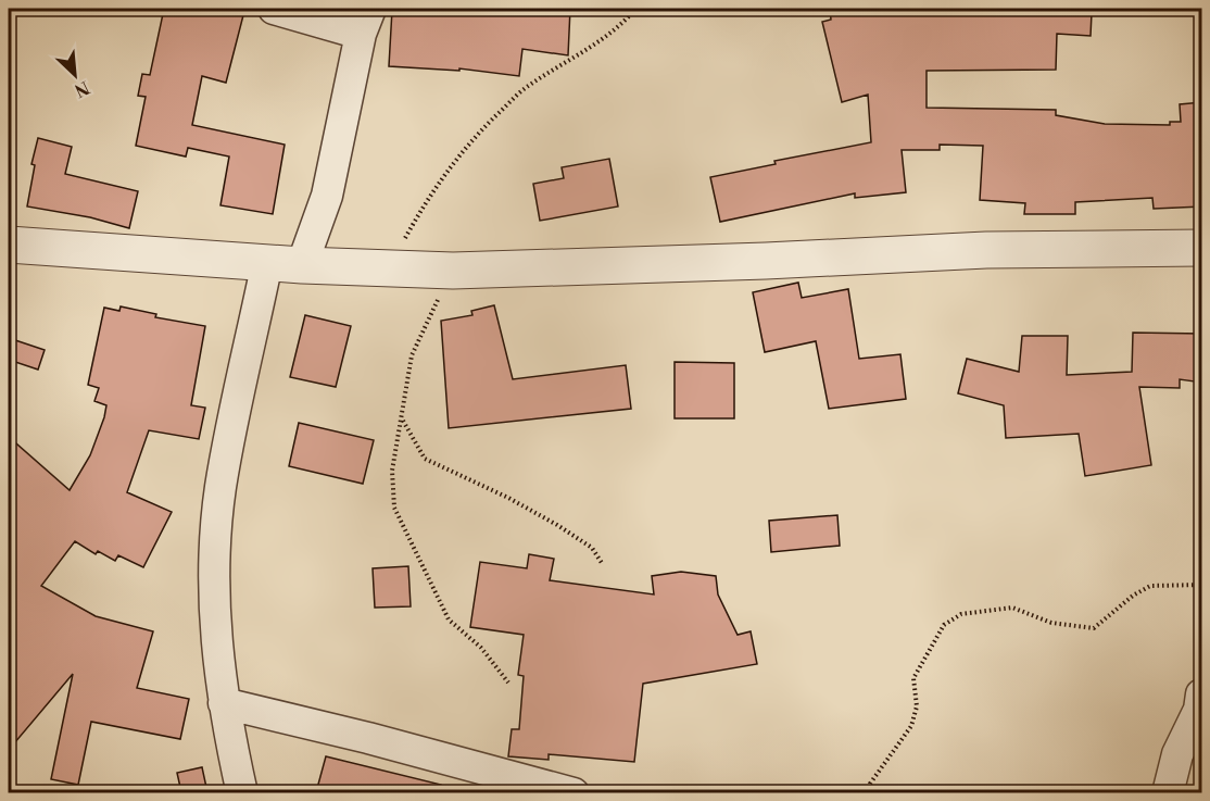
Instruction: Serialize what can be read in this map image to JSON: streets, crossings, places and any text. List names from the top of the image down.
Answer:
{
  "north": "bottom right"
}
